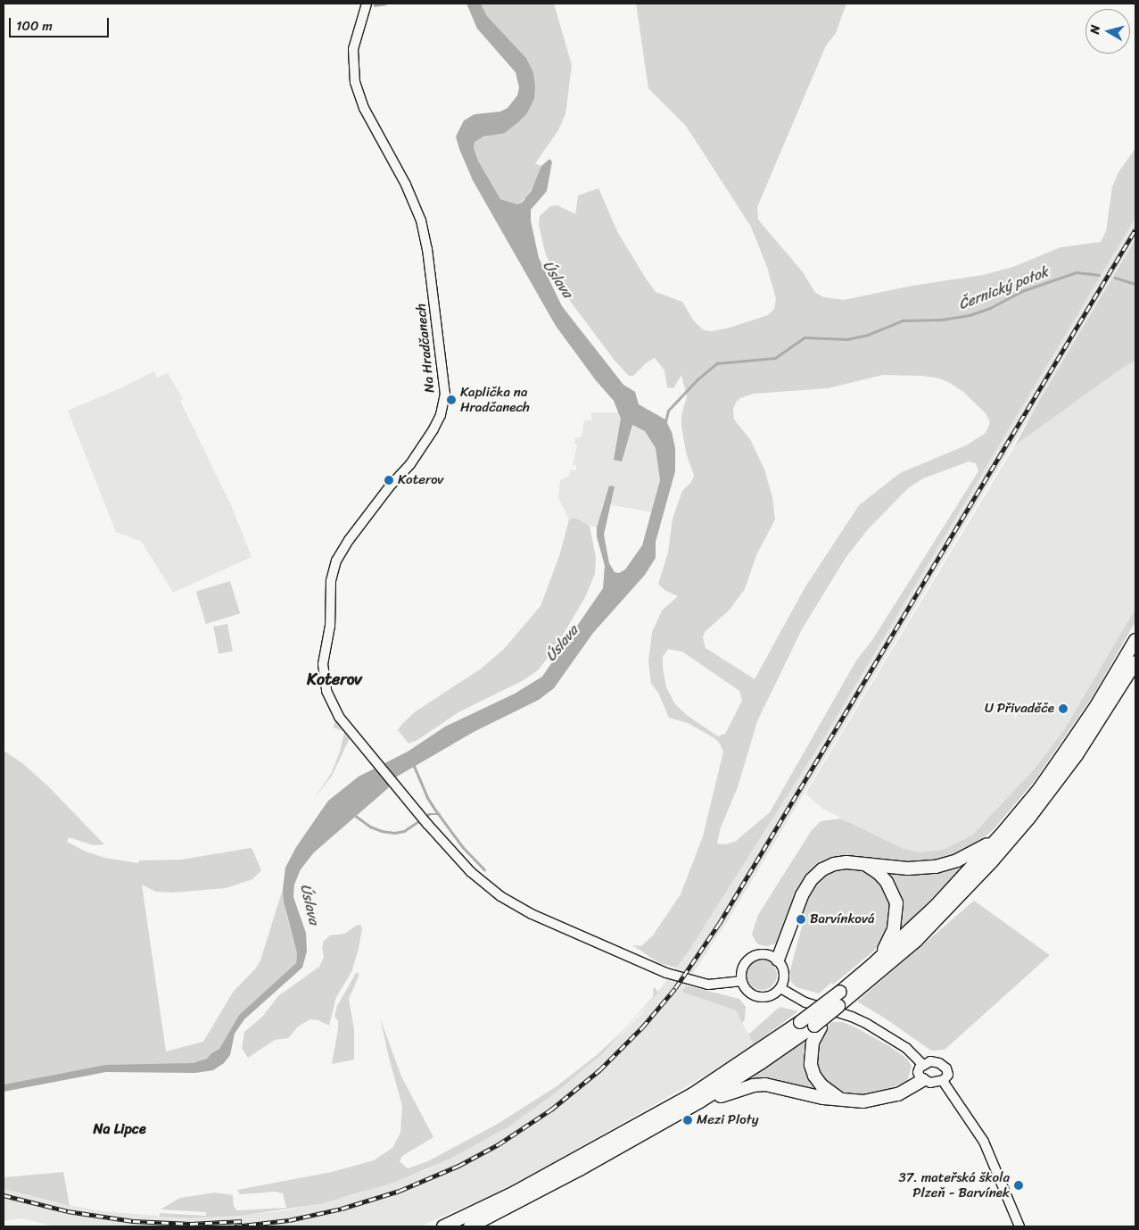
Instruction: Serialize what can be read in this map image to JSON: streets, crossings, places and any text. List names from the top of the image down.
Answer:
{
  "streets": {
    "street": ["Na Hradčanech"]
  },
  "districts": ["Koterov", "Na Lipce"],
  "water": ["Úslava", "Černický potok"],
  "places": [
    "Kaplička na Hradčanech",
    "Koterov",
    "U Přivaděče",
    "Barvínková",
    "Mezi Ploty",
    "37. mateřská škola Plzeň - Barvínek"
  ],
  "scale_bar": "100 m",
  "north": "left"
}
